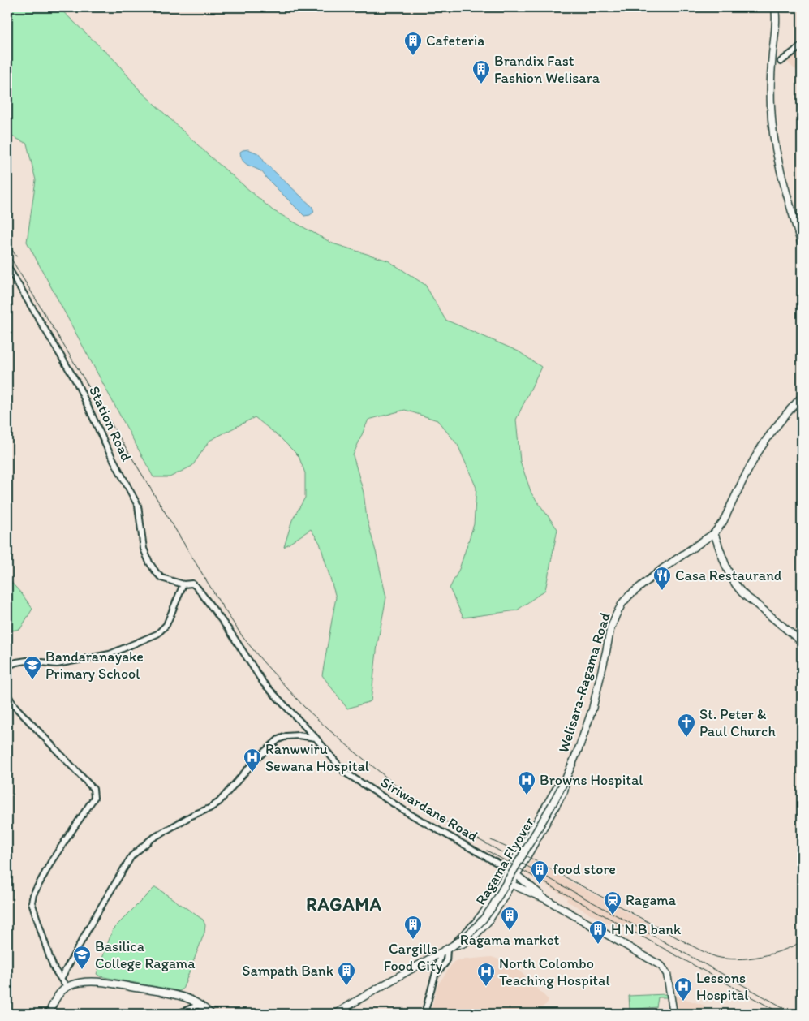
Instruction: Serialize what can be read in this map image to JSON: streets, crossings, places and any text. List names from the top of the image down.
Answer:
{
  "streets": {
    "main road": ["Welisara-Ragama Road", "Ragama Flyover"],
    "street": ["Station Road", "Siriwardane Road"]
  },
  "crossings": [
    ["Station Road", "Siriwardane Road"],
    ["Welisara-Ragama Road", "Ragama Flyover"]
  ],
  "districts": ["RAGAMA"],
  "places": {
    "building": [
      "Cafeteria",
      "Brandix Fast Fashion Welisara",
      "food store",
      "Ragama market",
      "Cargills Food City",
      "H N B bank",
      "Sampath Bank"
    ],
    "restaurant": ["Casa Restaurand"],
    "school or university": ["Bandaranayake Primary School", "Basilica College Ragama"],
    "church": ["St. Peter & Paul Church"],
    "hospital": [
      "Ranwwiru Sewana Hospital",
      "Browns Hospital",
      "North Colombo Teaching Hospital",
      "Lessons Hospital"
    ],
    "station": ["Ragama"]
  }
}
